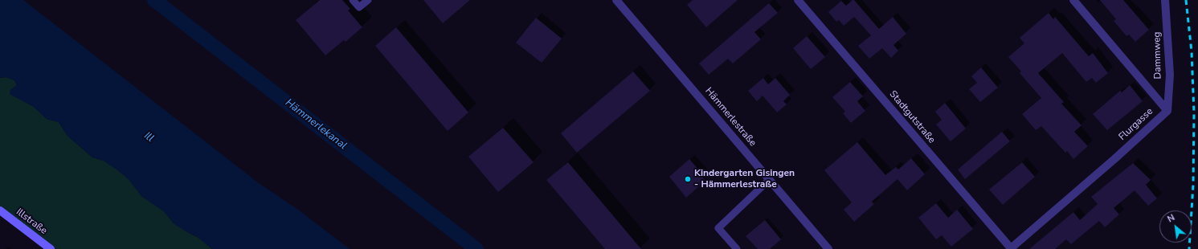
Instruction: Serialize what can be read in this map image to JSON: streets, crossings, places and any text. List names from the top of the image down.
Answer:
{
  "streets": {
    "main road": ["Illstraße"],
    "street": [
      "Dammweg",
      "Hämmerlestraße",
      "Stadtgutstraße",
      "Flurgasse"
    ]
  },
  "crossings": [
    ["Dammweg", "Flurgasse"],
    ["Stadtgutstraße", "Flurgasse"]
  ],
  "water": ["Hämmerlekanal", "Ill"],
  "places": ["Kindergarten Gisingen - Hämmerlestraße"],
  "north": "top left"
}
